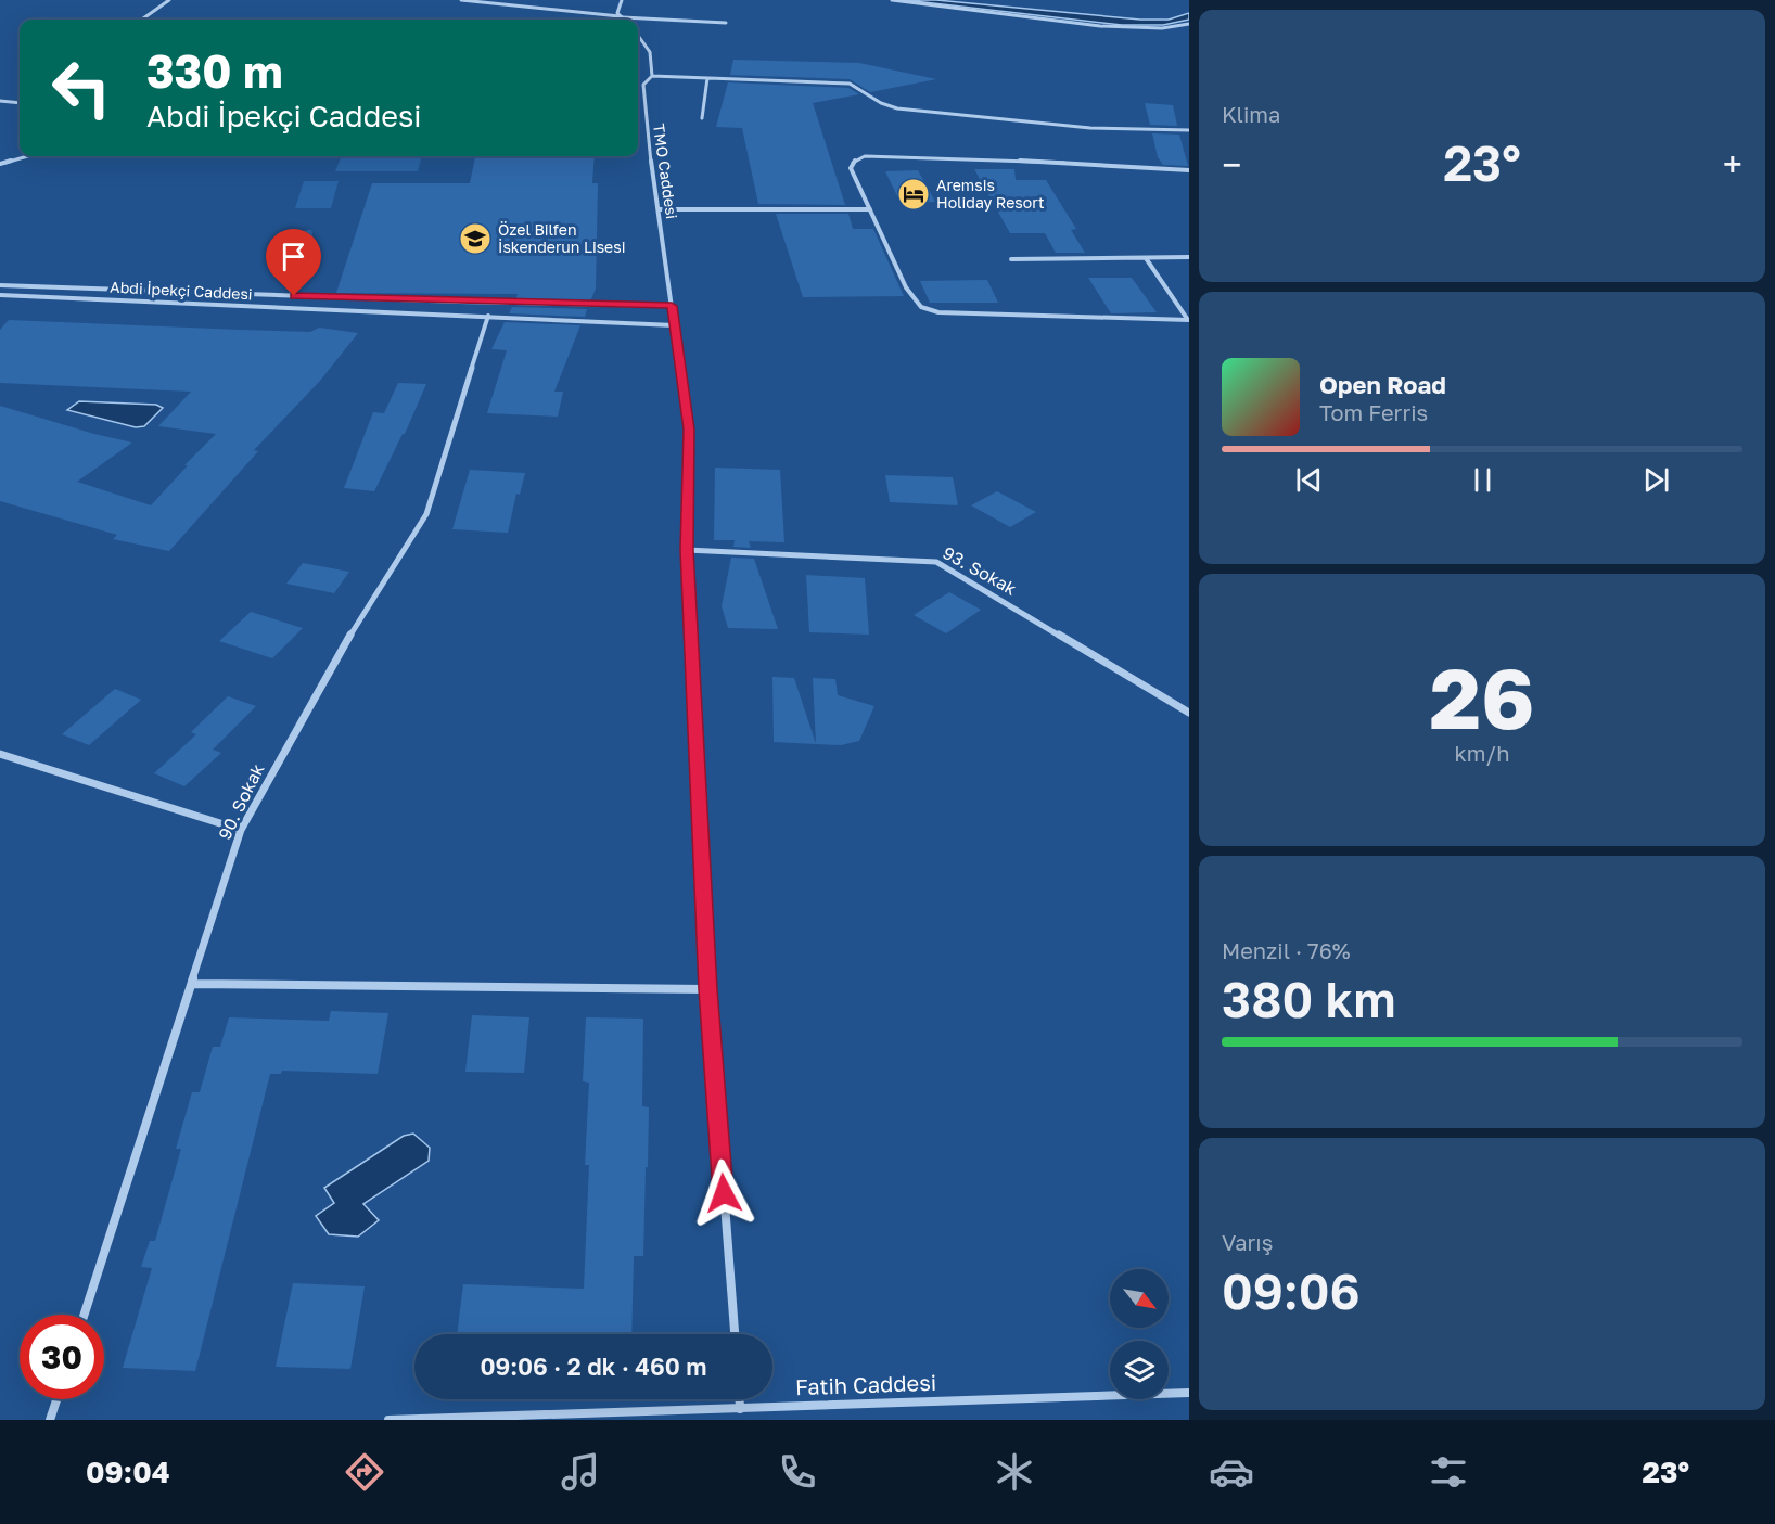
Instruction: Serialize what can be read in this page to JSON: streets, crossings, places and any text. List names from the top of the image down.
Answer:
{
  "streets": {
    "street": [
      "TMO Caddesi",
      "Abdi İpekçi Caddesi",
      "93. Sokak",
      "90. Sokak",
      "Fatih Caddesi"
    ]
  },
  "crossings": [
    ["TMO Caddesi", "Abdi İpekçi Caddesi"],
    ["Abdi İpekçi Caddesi", "90. Sokak"]
  ],
  "places": {
    "hotel": ["Aremsis Holiday Resort"],
    "school or university": ["Özel Bilfen İskenderun Lisesi"]
  },
  "north": "bottom right",
  "page": {
    "tile": [
      "Klima",
      ["26", "km/h"],
      ["Menzil · 76%", "380 km"],
      ["Varış", "09:06"]
    ],
    "turn": ["330 m", "Abdi İpekçi Caddesi"],
    "heat": ["−", "23°", "+"],
    "song": ["Open Road", "Tom Ferris"],
    "limit": "30",
    "trip": "09:06 · 2 dk · 460 m",
    "tabs": ["09:04", "23°"]
  }
}
